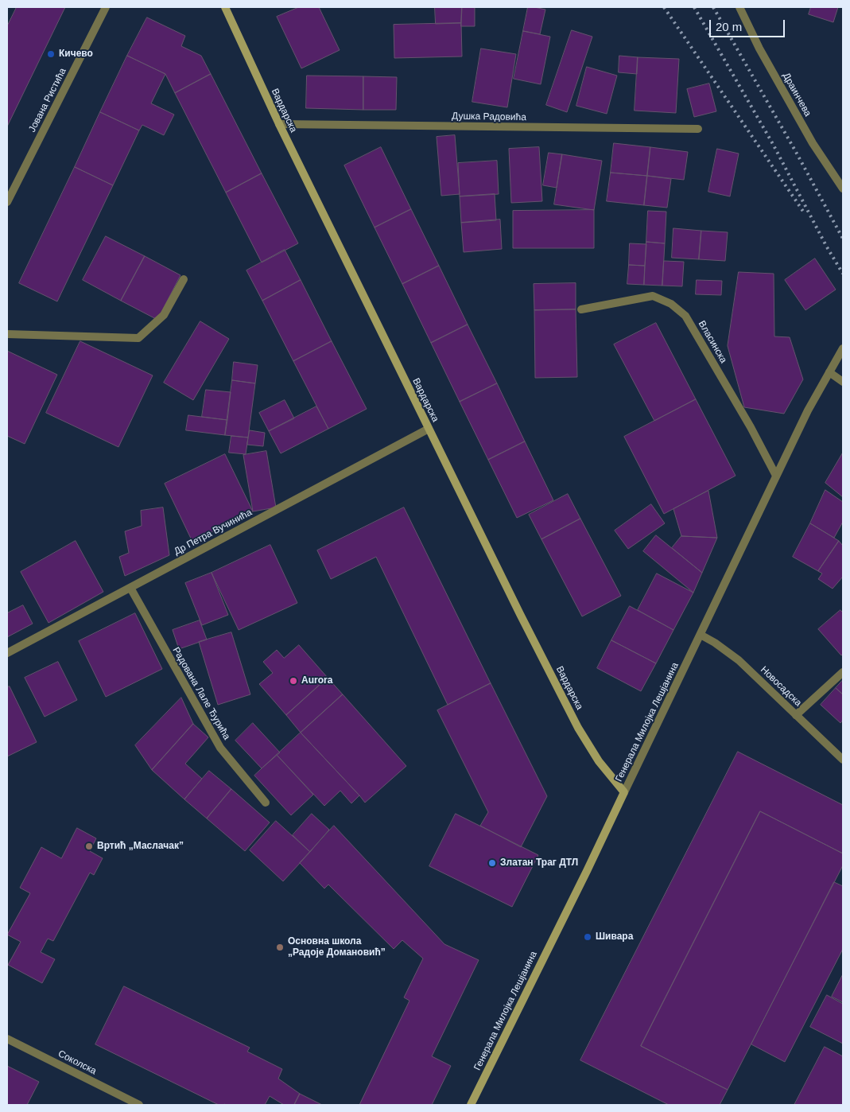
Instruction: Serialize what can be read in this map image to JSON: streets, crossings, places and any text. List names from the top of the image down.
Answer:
{
  "streets": {
    "main road": ["Вардарска", "Генерала Милојка Лешјанина"],
    "street": [
      "Драинчева",
      "Јована Ристића",
      "Душка Радовића",
      "Власинска",
      "Др Петра Вучинића",
      "Новосадска",
      "Радована Лале Ђурића",
      "Соколска"
    ]
  },
  "crossings": [
    ["Вардарска", "Душка Радовића"],
    ["Вардарска", "Др Петра Вучинића"],
    ["Вардарска", "Генерала Милојка Лешјанина"],
    ["Власинска", "Генерала Милојка Лешјанина"],
    ["Др Петра Вучинића", "Радована Лале Ђурића"],
    ["Новосадска", "Генерала Милојка Лешјанина"]
  ],
  "places": [
    "Кичево",
    "Aurora",
    "Вртић „Маслачак”",
    "Златан Траг ДТЛ",
    "Шивара",
    "Основна школа „Радоје Домановић”"
  ],
  "scale_bar": "20 m"
}
